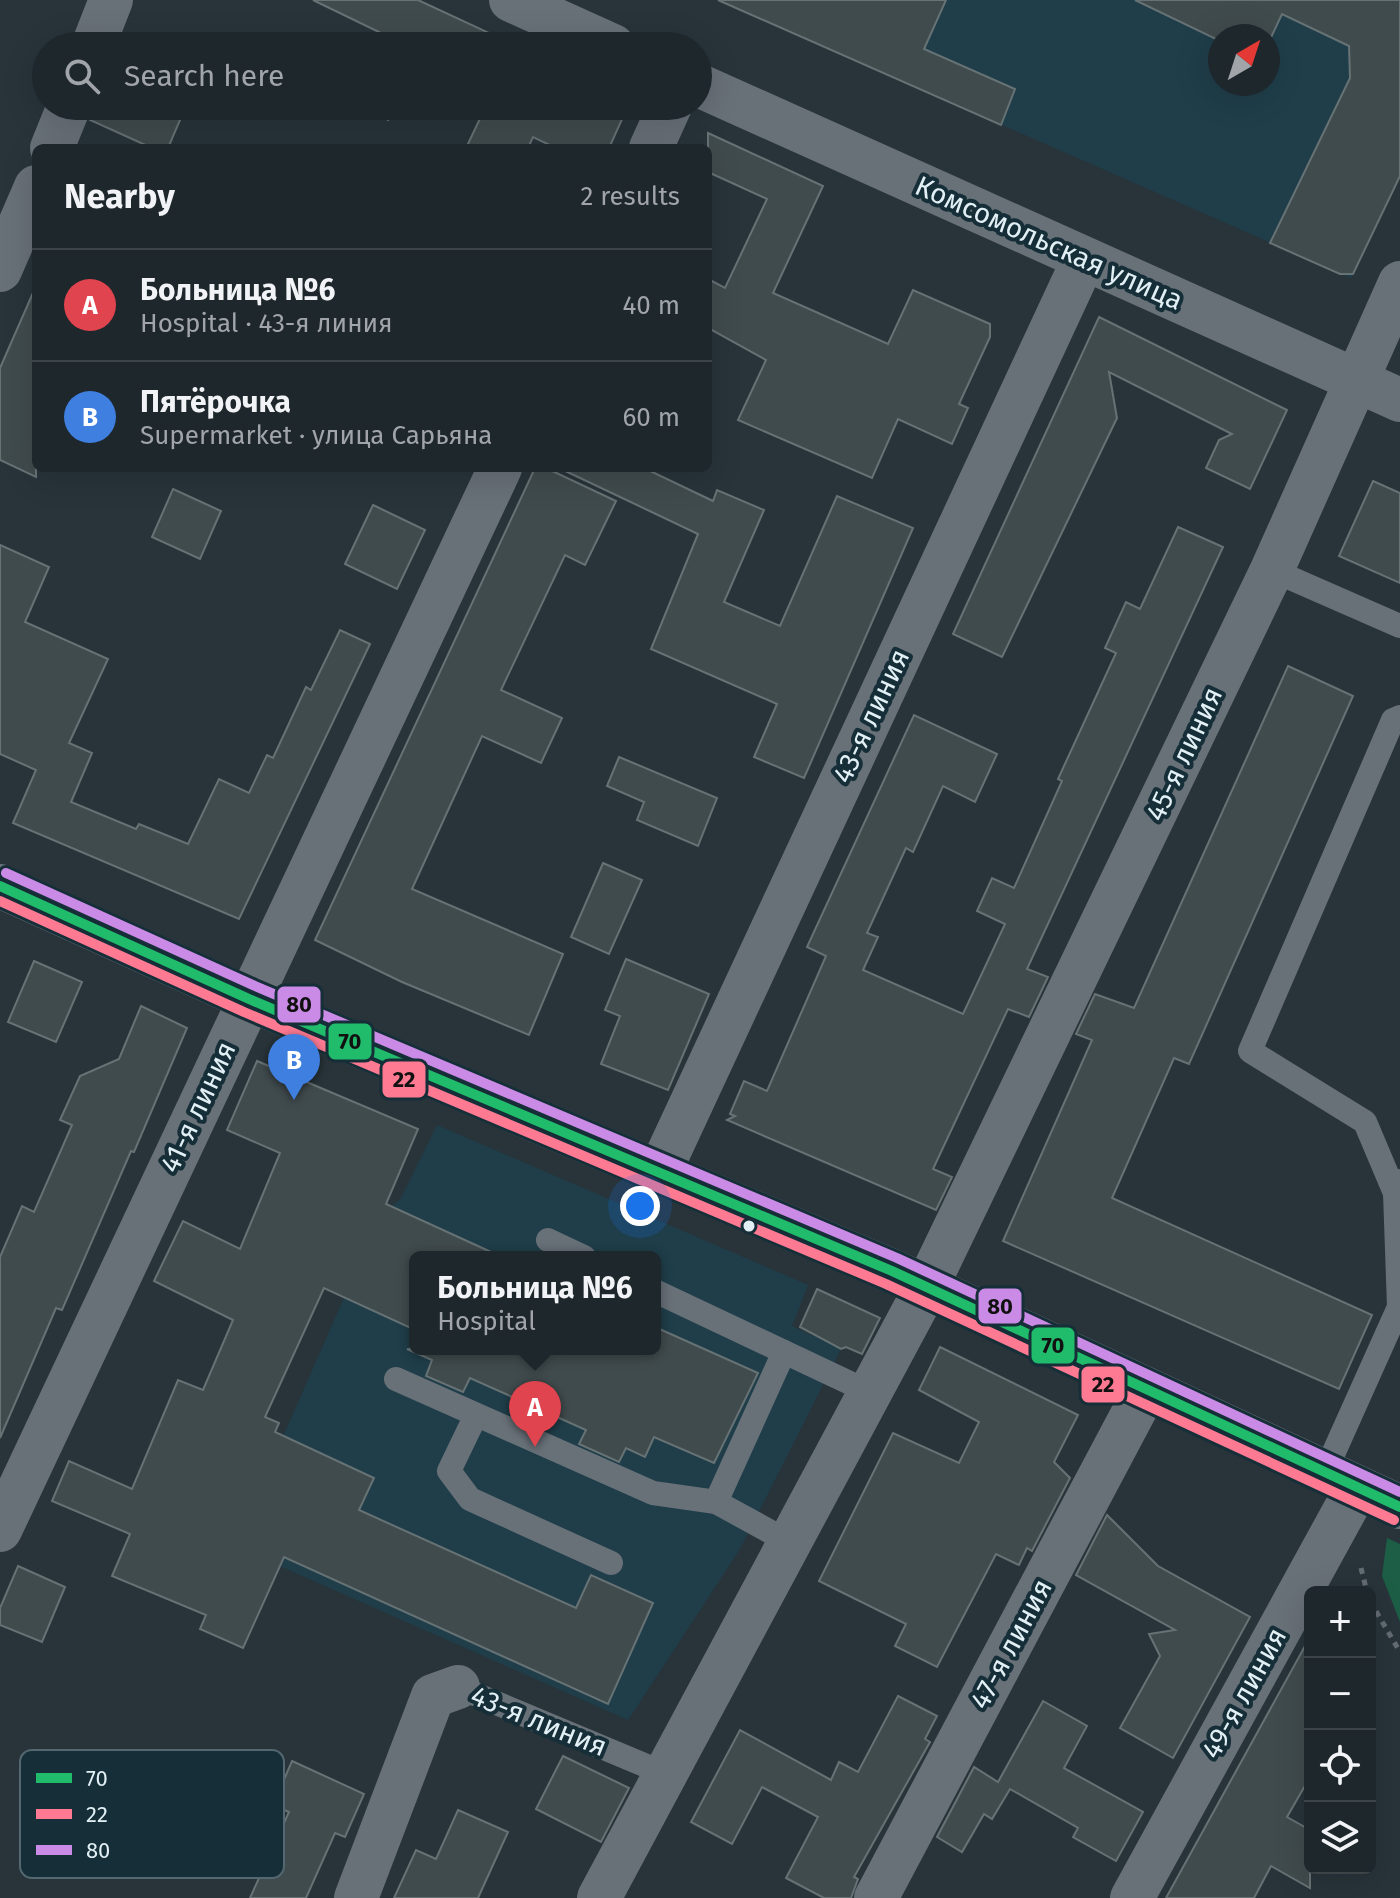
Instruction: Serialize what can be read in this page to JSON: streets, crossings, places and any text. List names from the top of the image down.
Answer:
{
  "streets": {
    "street": [
      "Комсомольская улица",
      "43-я линия",
      "45-я линия",
      "41-я линия",
      "47-я линия",
      "49-я линия"
    ]
  },
  "crossings": [
    ["Комсомольская улица", "43-я линия"],
    ["Комсомольская улица", "45-я линия"],
    ["43-я линия", "45-я линия"]
  ],
  "lines": ["transit line 80", "transit line 70", "transit line 22"],
  "legend": ["70", "22", "80"],
  "north": "top right",
  "page": {
    "search": "Search here",
    "heading": ["Nearby", "2 results"],
    "list": [
      {
        "mark": "A",
        "name": "Больница №6",
        "note": "Hospital · 43-я линия",
        "value": "40 m"
      },
      {
        "mark": "B",
        "name": "Пятёрочка",
        "note": "Supermarket · улица Сарьяна",
        "value": "60 m"
      }
    ],
    "pins": ["B", "A"],
    "popup": ["Больница №6", "Hospital"],
    "map_buttons": ["+", "−"]
  }
}
